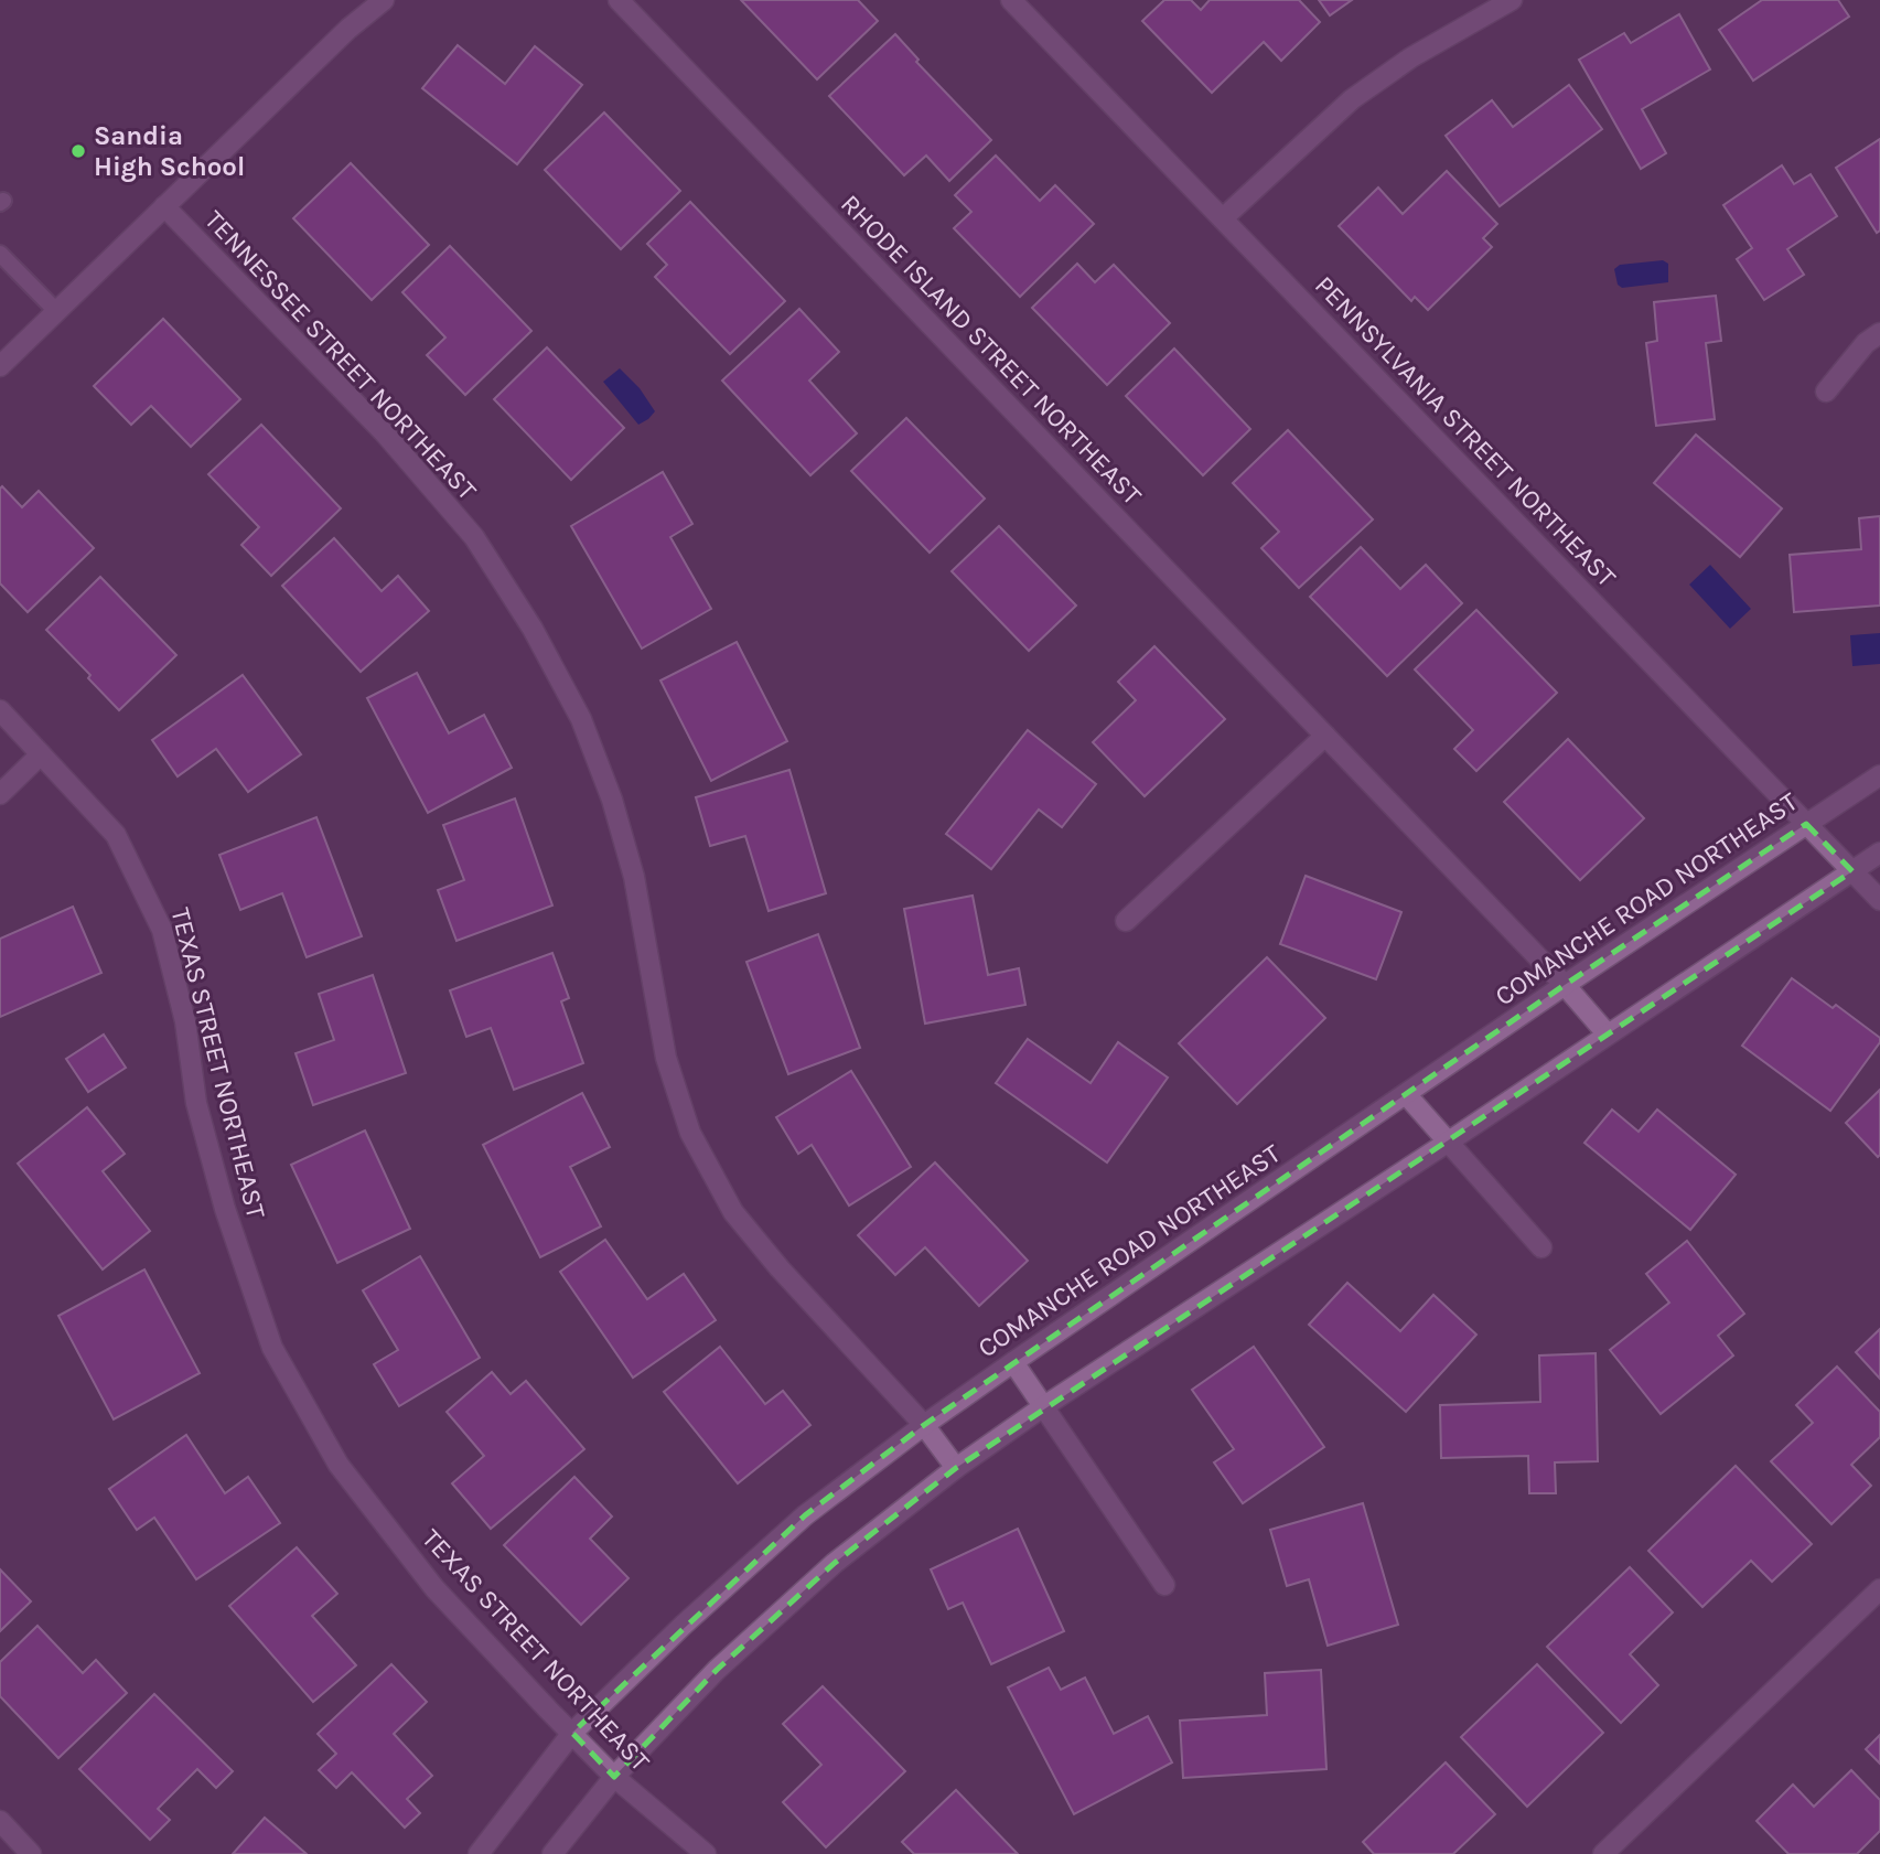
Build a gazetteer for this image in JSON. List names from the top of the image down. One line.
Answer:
{"streets":{"street":["RHODE ISLAND STREET NORTHEAST","TENNESSEE STREET NORTHEAST","PENNSYLVANIA STREET NORTHEAST","COMANCHE ROAD NORTHEAST","TEXAS STREET NORTHEAST"]},"crossings":[["RHODE ISLAND STREET NORTHEAST","COMANCHE ROAD NORTHEAST"],["TENNESSEE STREET NORTHEAST","COMANCHE ROAD NORTHEAST"],["PENNSYLVANIA STREET NORTHEAST","COMANCHE ROAD NORTHEAST"],["COMANCHE ROAD NORTHEAST","TEXAS STREET NORTHEAST"]],"places":["Sandia High School"]}
